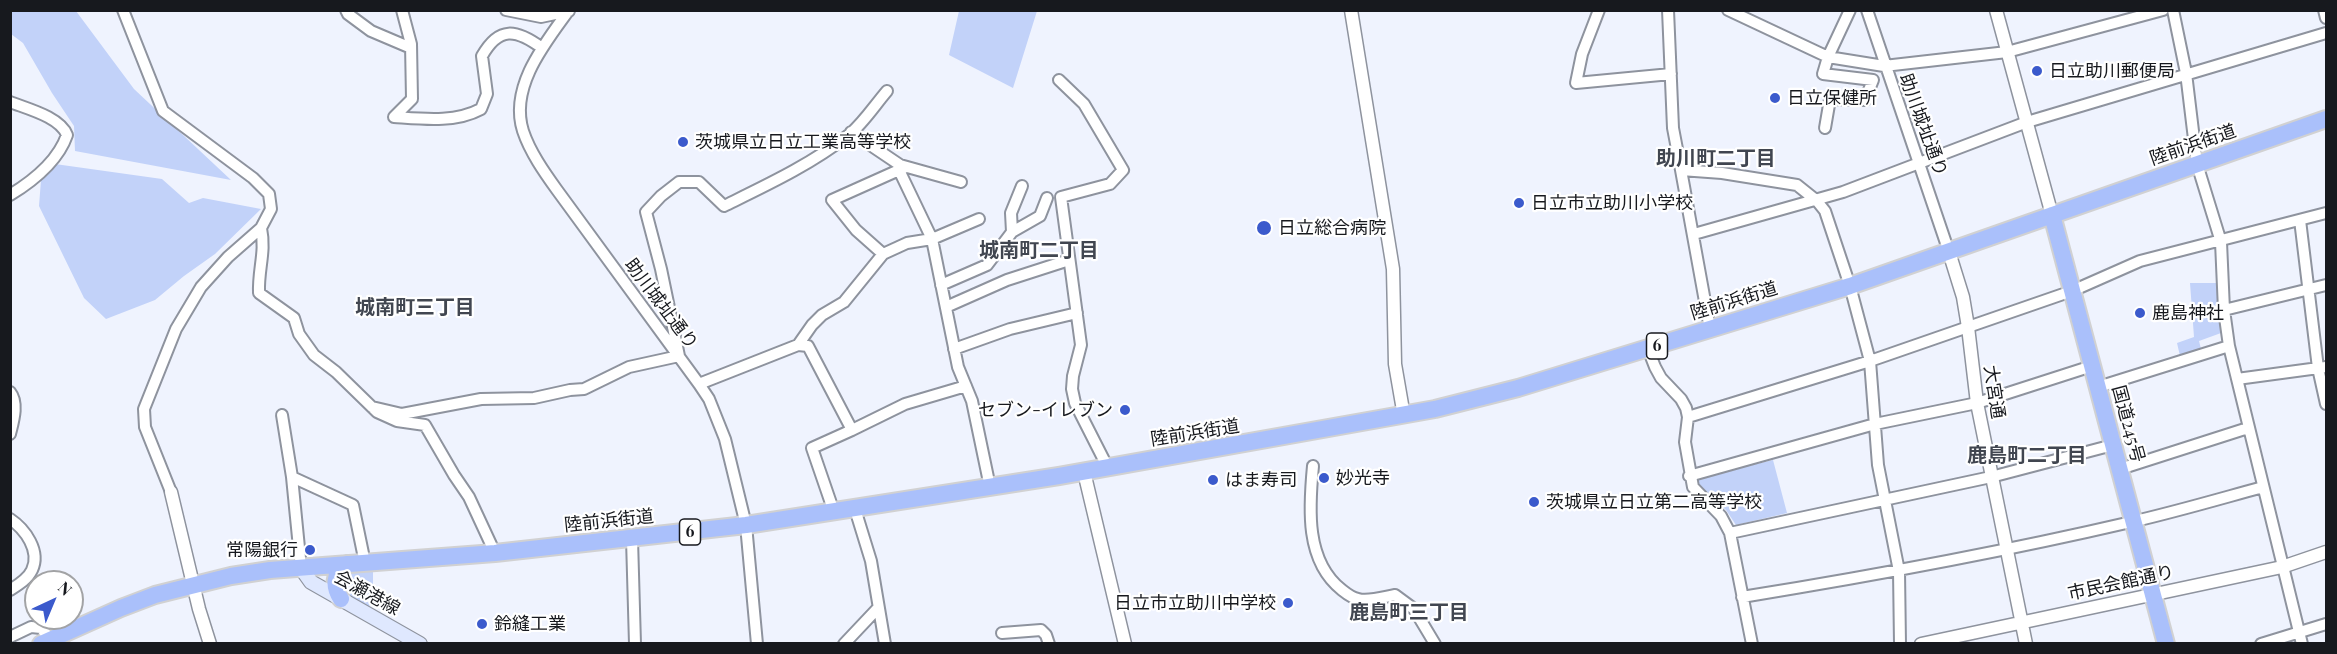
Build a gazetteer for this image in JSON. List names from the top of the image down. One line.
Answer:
{"streets":{"highway":["陸前浜街道","6","国道245号"],"main road":["会瀬港線"],"street":["助川城址通り","大宮通","市民会館通り"]},"crossings":[["助川城址通り","陸前浜街道"],["助川城址通り","大宮通"],["陸前浜街道","大宮通"],["陸前浜街道","国道245号"],["陸前浜街道","会瀬港線"],["大宮通","市民会館通り"],["国道245号","市民会館通り"]],"districts":["助川町二丁目","城南町二丁目","城南町三丁目","鹿島町二丁目","鹿島町三丁目"],"places":["日立助川郵便局","日立保健所","茨城県立日立工業高等学校","日立市立助川小学校","日立総合病院","鹿島神社","セブン-イレブン","妙光寺","はま寿司","茨城県立日立第二高等学校","常陽銀行","日立市立助川中学校","鈴縫工業"],"north":"top right"}
